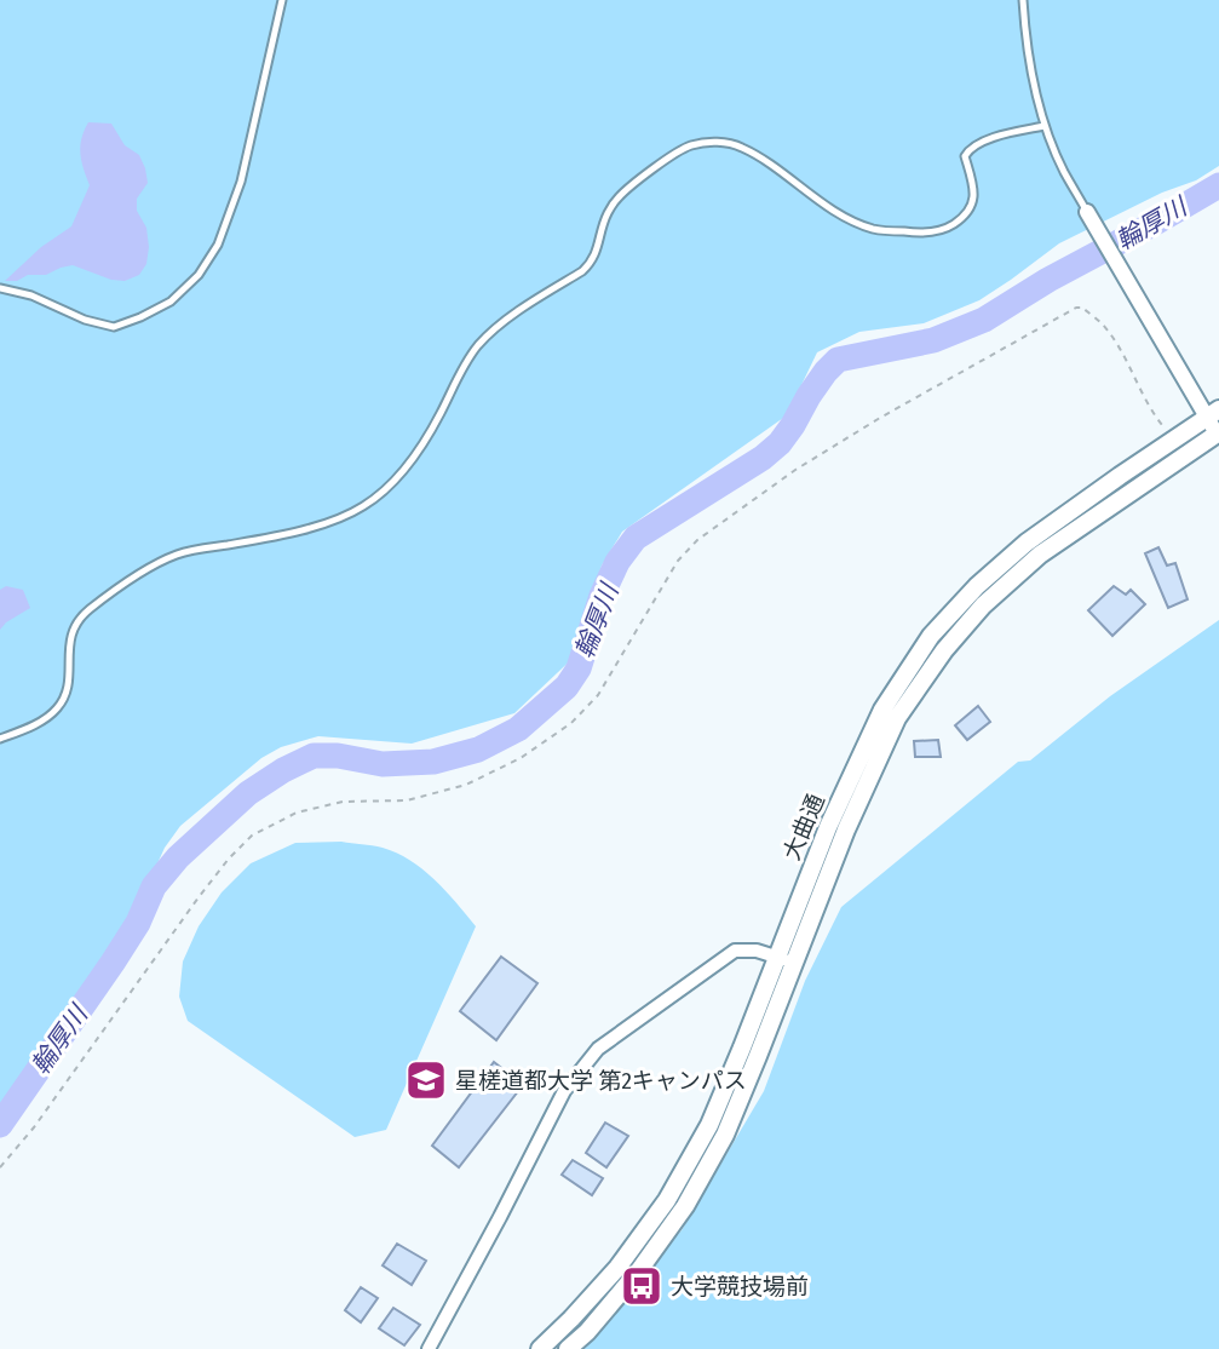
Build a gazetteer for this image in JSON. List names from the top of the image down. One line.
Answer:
{"streets":{"main road":["大曲通"]},"water":["輪厚川"],"places":{"school or university":["星槎道都大学 第2キャンパス"],"bus stop":["大学競技場前"]}}
